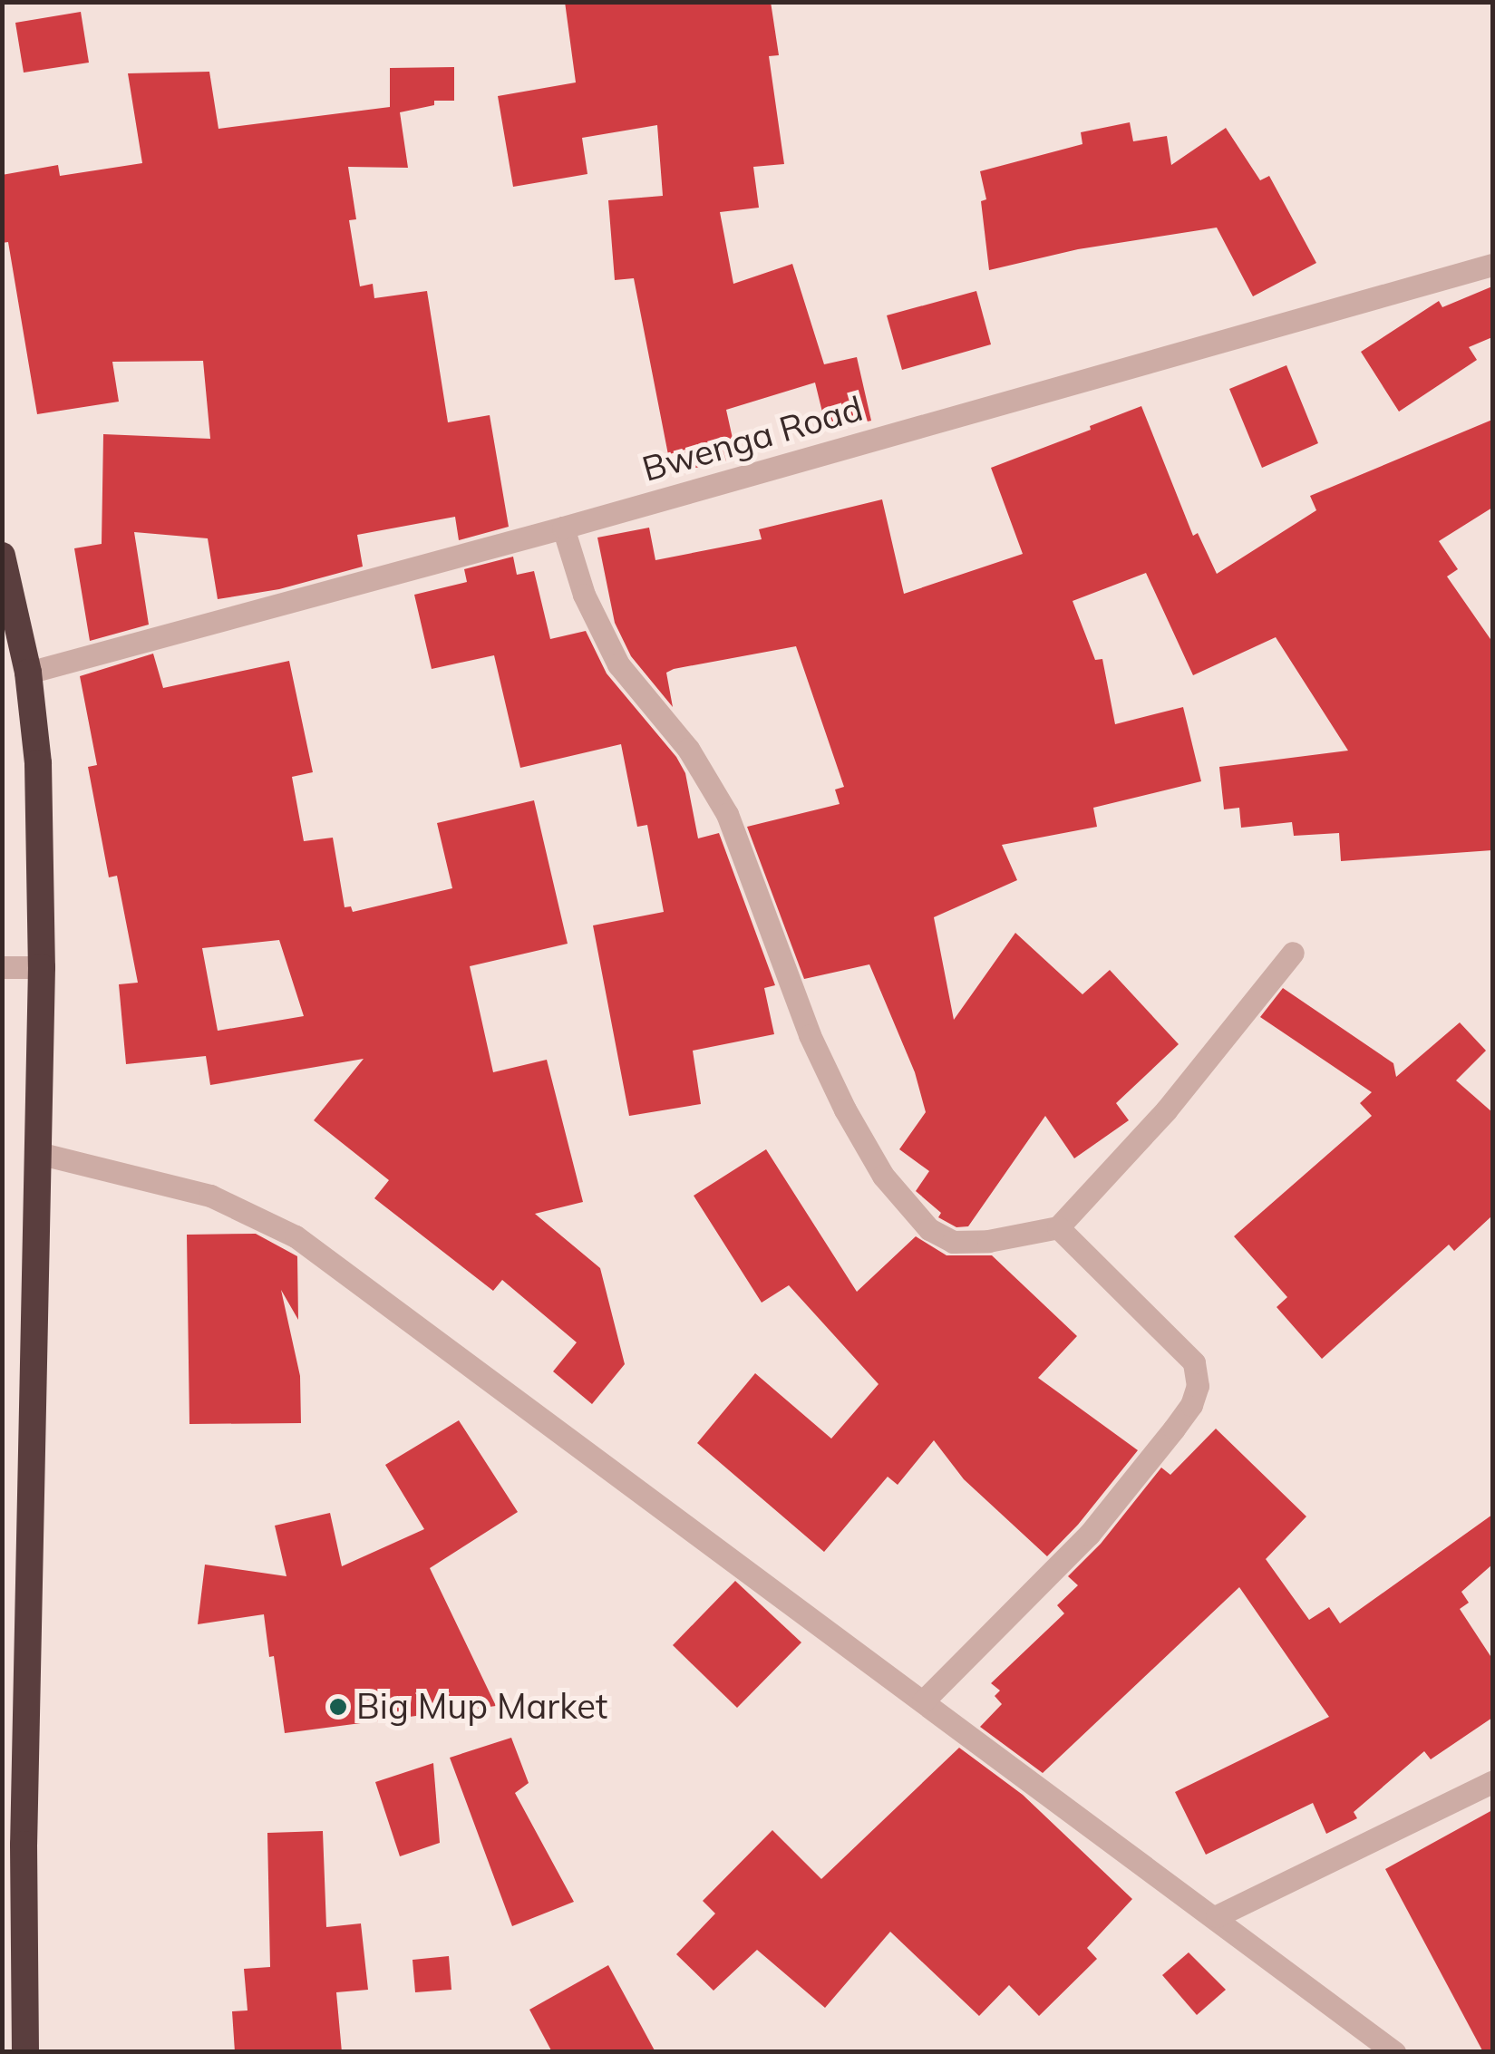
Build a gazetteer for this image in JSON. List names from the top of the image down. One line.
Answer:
{"streets":{"street":["Bwenga Road"]},"places":["Big Mup Market"]}
